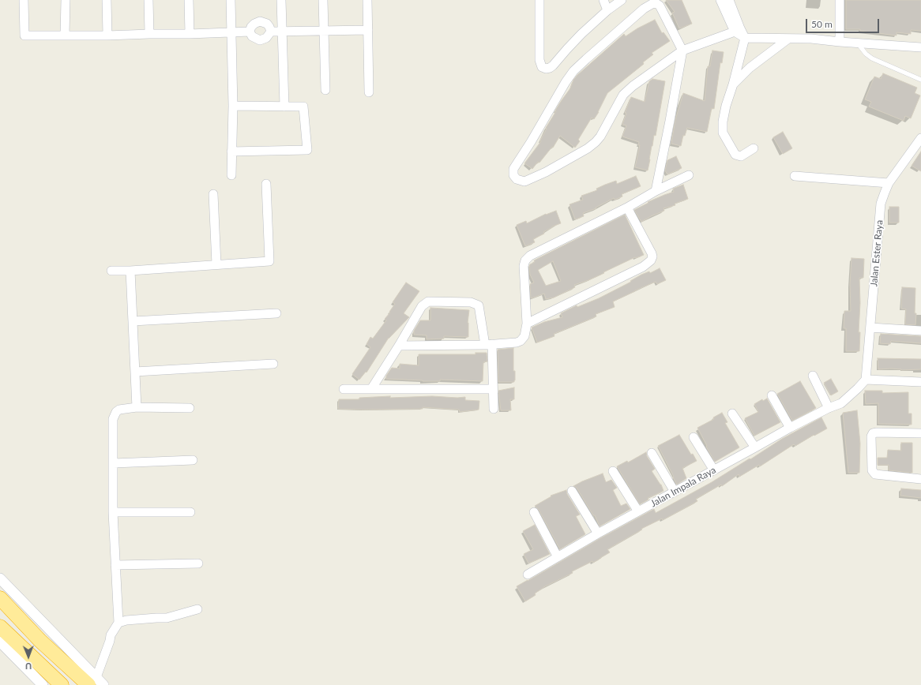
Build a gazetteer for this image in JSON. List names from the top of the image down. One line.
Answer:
{"streets":{"street":["Jalan Ester Raya","Jalan Impala Raya"]},"crossings":[["Jalan Ester Raya","Jalan Impala Raya"]],"scale_bar":"50 m","north":"bottom"}
